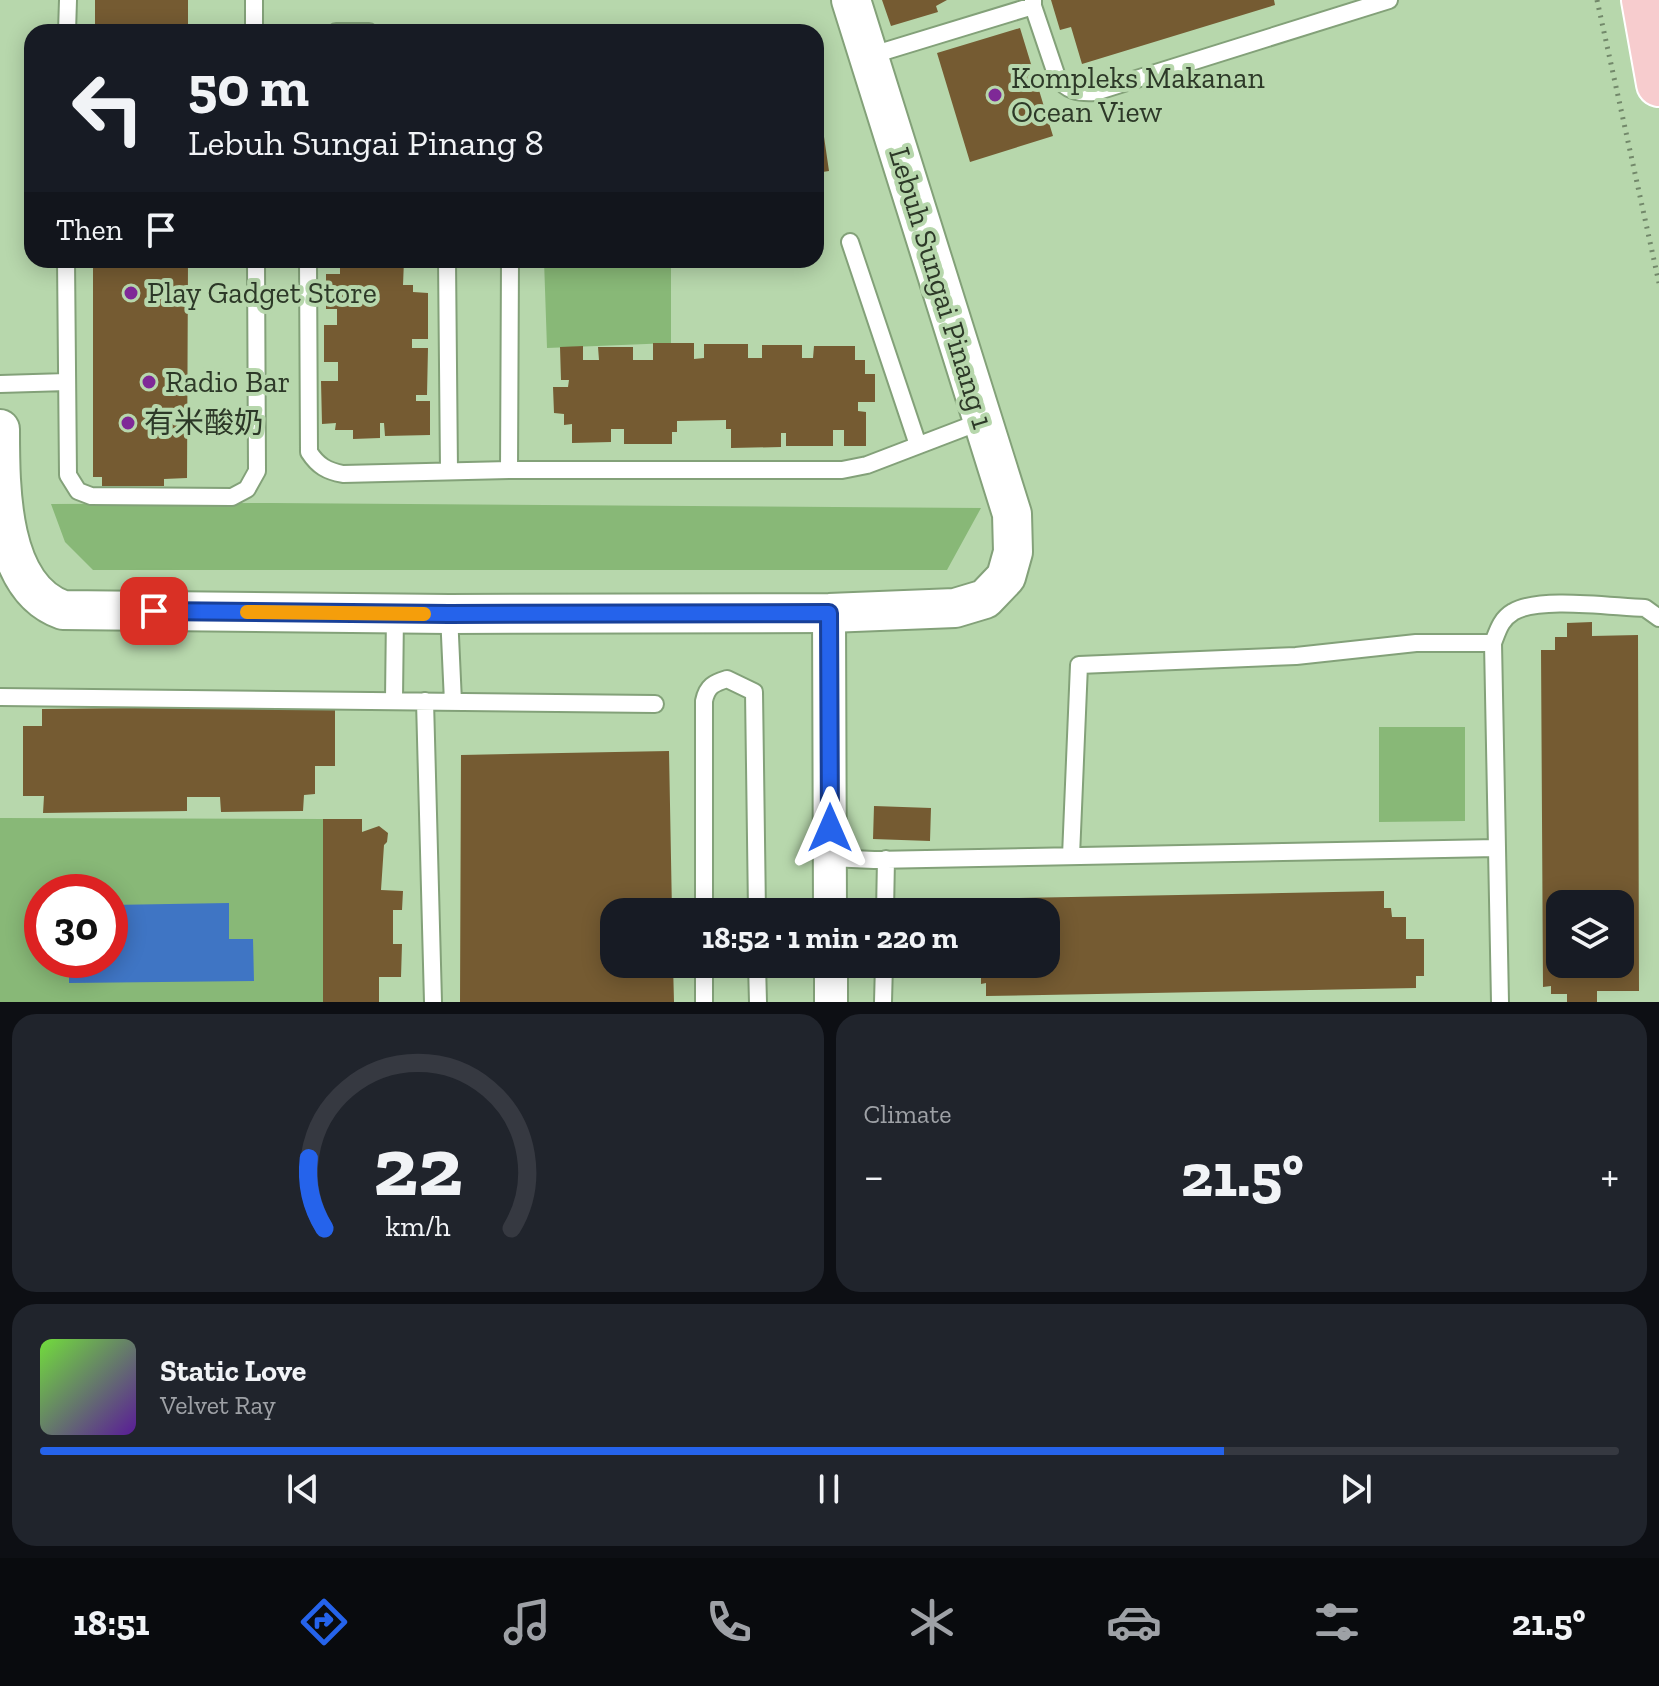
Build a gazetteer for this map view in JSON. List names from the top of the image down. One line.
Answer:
{"streets":{"street":["Lebuh Sungai Pinang 1"]},"places":["Kompleks Makanan Ocean View","Play Gadget Store","Radio Bar","有米酸奶"],"page":{"turn":["50 m","Lebuh Sungai Pinang 8"],"then":"Then","limit":"30","trip":"18:52 · 1 min · 220 m","tile":"Climate","heat":["−","21.5°","+"],"song":["Static Love","Velvet Ray"],"tabs":["18:51","21.5°"],"gauge":["22","km/h"]}}
